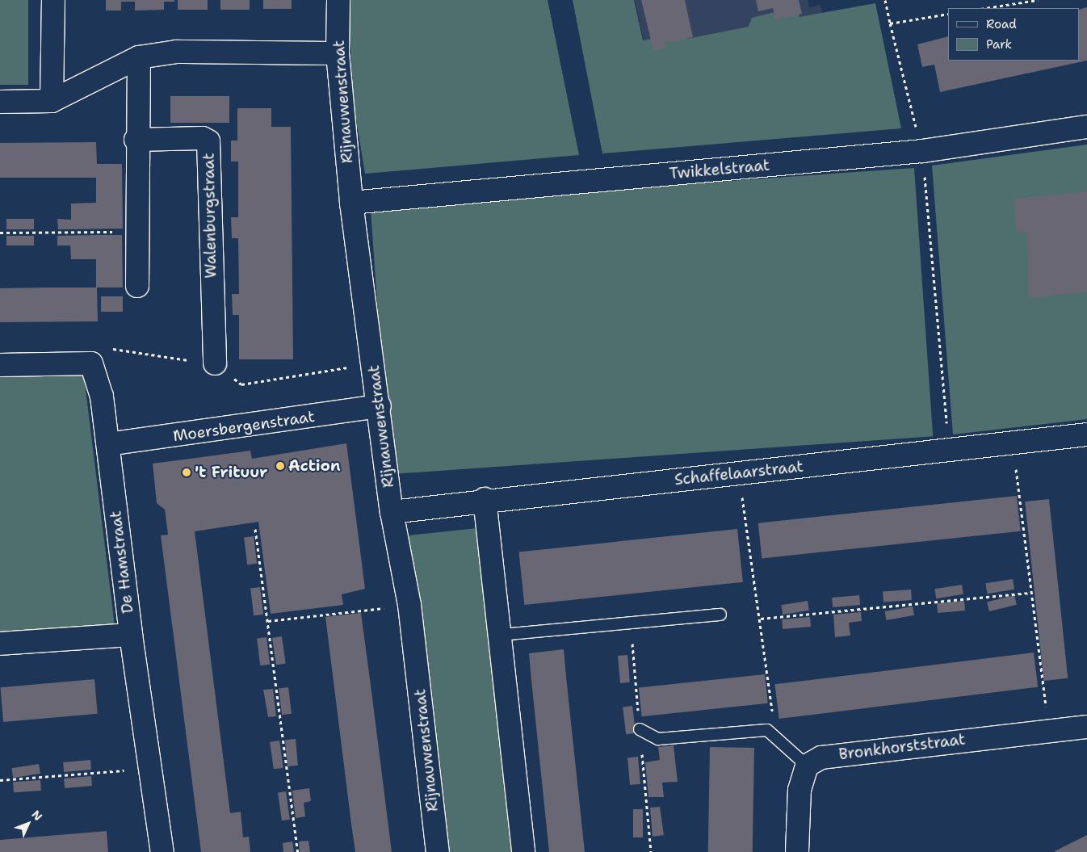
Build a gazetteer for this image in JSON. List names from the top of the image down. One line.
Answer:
{"streets":{"street":["Rijnauwenstraat","Twikkelstraat","Walenburgstraat","Moersbergenstraat","Schaffelaarstraat","De Hamstraat","Bronkhorststraat"]},"crossings":[["Rijnauwenstraat","Twikkelstraat"],["Rijnauwenstraat","Moersbergenstraat"],["Rijnauwenstraat","Schaffelaarstraat"],["Moersbergenstraat","De Hamstraat"]],"places":["Action","'t Frituur"],"legend":["Road","Park"],"north":"top right"}
